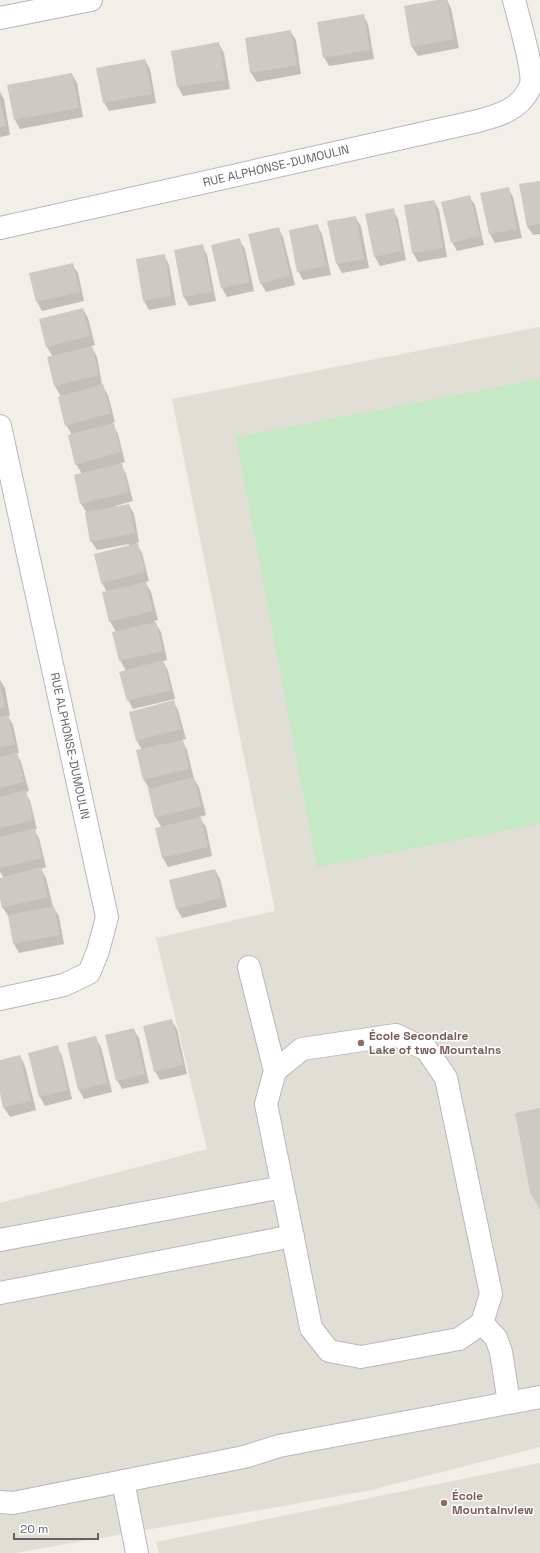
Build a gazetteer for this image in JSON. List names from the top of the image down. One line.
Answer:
{"streets":{"street":["RUE ALPHONSE-DUMOULIN"]},"places":["École Secondaire Lake of two Mountains","École Mountainview"],"scale_bar":"20 m"}
